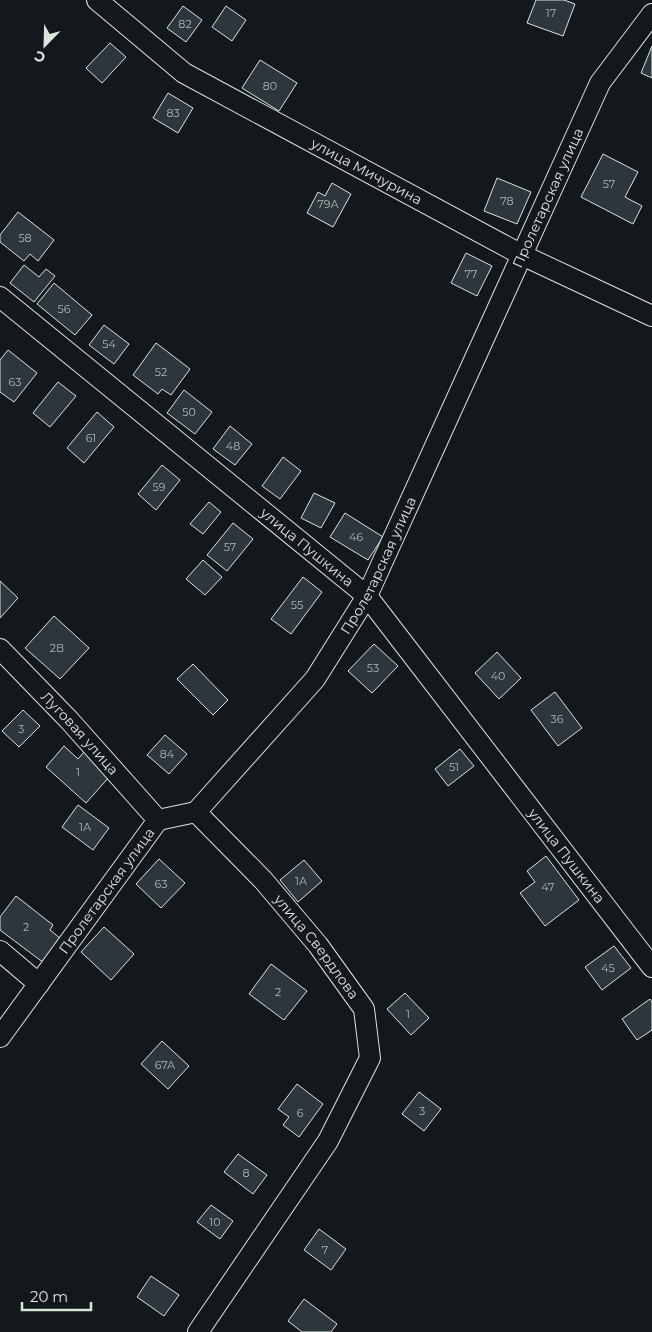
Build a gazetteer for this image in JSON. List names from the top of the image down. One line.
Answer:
{"streets":{"street":["улица Мичурина","Пролетарская улица","улица Пушкина","Луговая улица","улица Свердлова"]},"crossings":[["улица Мичурина","Пролетарская улица"],["Пролетарская улица","улица Пушкина"],["Пролетарская улица","Луговая улица"],["Пролетарская улица","улица Свердлова"]],"house_numbers":["17","82","80","83","57","78","79А","58","77","56","54","52","63","50","61","48","59","46","57","55","2В","53","40","36","3","84","51","1","1А","1А","63","47","2","45","2","1","67А","3","6","8","10","7"],"scale_bar":"20 m","north":"bottom left"}
